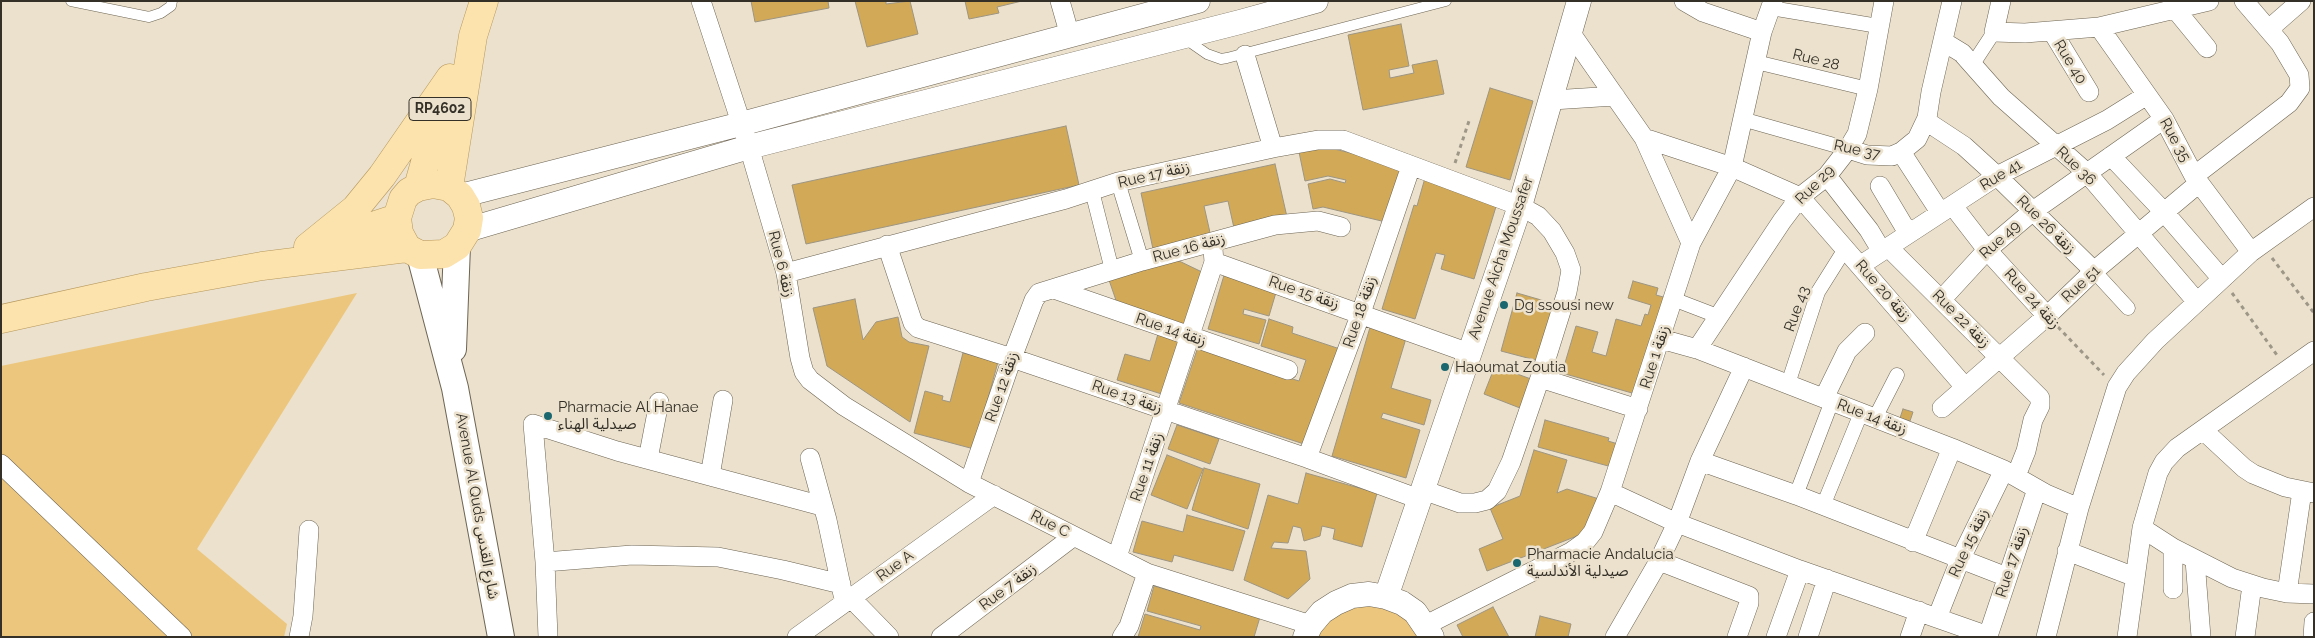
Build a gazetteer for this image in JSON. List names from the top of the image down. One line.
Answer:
{"streets":{"main road":["RP4602","Avenue Al Quds شارع القدس"],"street":["Rue 28","Rue 40","Rue 35","Rue 37","Rue 36","Rue 17 زنقة","Rue 41","Rue 29","Rue 26 زنقة","Rue 49","Rue 16 زنقة","Avenue Aicha Moussafer","Rue 6 زنقة","Rue 51","Rue 20 زنقة","Rue 15 زنقة","Rue 24 زنقة","Rue 43","Rue 18 زنقة","Rue 22 زنقة","Rue 14 زنقة","Rue 1 زنقة","Rue 12 زنقة","Rue 13 زنقة","Rue 11 زنقة","Rue C","Rue A","Rue 7 زنقة"]},"crossings":[["Rue 28","Rue 29"],["Rue 28","Rue 1 زنقة"],["RP4602","Avenue Al Quds شارع القدس"],["Rue 35","Rue 41"],["Rue 35","Rue 49"],["Rue 35","Rue 51"],["Rue 37","Rue 36"],["Rue 37","Rue 29"],["Rue 37","Rue 26 زنقة"],["Rue 37","Rue 24 زنقة"],["Rue 37","Rue 1 زنقة"],["Rue 36","Rue 41"],["Rue 36","Rue 49"],["Rue 36","Rue 51"],["Rue 17 زنقة","Avenue Aicha Moussafer"],["Rue 17 زنقة","Rue 6 زنقة"],["Rue 17 زنقة","Rue 18 زنقة"],["Rue 17 زنقة","Rue 14 زنقة"],["Rue 17 زنقة","Rue 13 زنقة"],["Rue 41","Rue 26 زنقة"],["Rue 41","Rue 20 زنقة"],["Rue 41","Rue 24 زنقة"],["Rue 41","Rue 22 زنقة"],["Rue 29","Rue 20 زنقة"],["Rue 29","Rue 22 زنقة"],["Rue 29","Rue 14 زنقة"],["Rue 26 زنقة","Rue 49"],["Rue 26 زنقة","Rue 51"],["Rue 49","Rue 24 زنقة"],["Rue 49","Rue 22 زنقة"],["Rue 16 زنقة","Rue 14 زنقة"],["Rue 16 زنقة","Rue 12 زنقة"],["Avenue Aicha Moussafer","Rue 15 زنقة"],["Avenue Aicha Moussafer","Rue 13 زنقة"],["Rue 6 زنقة","Rue C"],["Rue 51","Rue 20 زنقة"],["Rue 51","Rue 24 زنقة"],["Rue 51","Rue 22 زنقة"],["Rue 20 زنقة","Rue 43"],["Rue 15 زنقة","Rue 18 زنقة"],["Rue 15 زنقة","Rue 22 زنقة"],["Rue 15 زنقة","Rue 14 زنقة"],["Rue 15 زنقة","Rue 11 زنقة"],["Rue 43","Rue 14 زنقة"],["Rue 18 زنقة","Rue 13 زنقة"],["Rue 14 زنقة","Rue 1 زنقة"],["Rue 14 زنقة","Rue 12 زنقة"],["Rue 14 زنقة","Rue 11 زنقة"],["Rue 12 زنقة","Rue 13 زنقة"],["Rue 12 زنقة","Rue C"],["Rue 13 زنقة","Rue 11 زنقة"],["Rue 11 زنقة","Rue C"],["Rue C","Rue A"],["Rue C","Rue 7 زنقة"]],"places":["Dg ssousi new","Haoumat Zoutia","Pharmacie Al Hanae صيدلية الهناء","Pharmacie Andalucia صيدلية الأندلسية"]}
